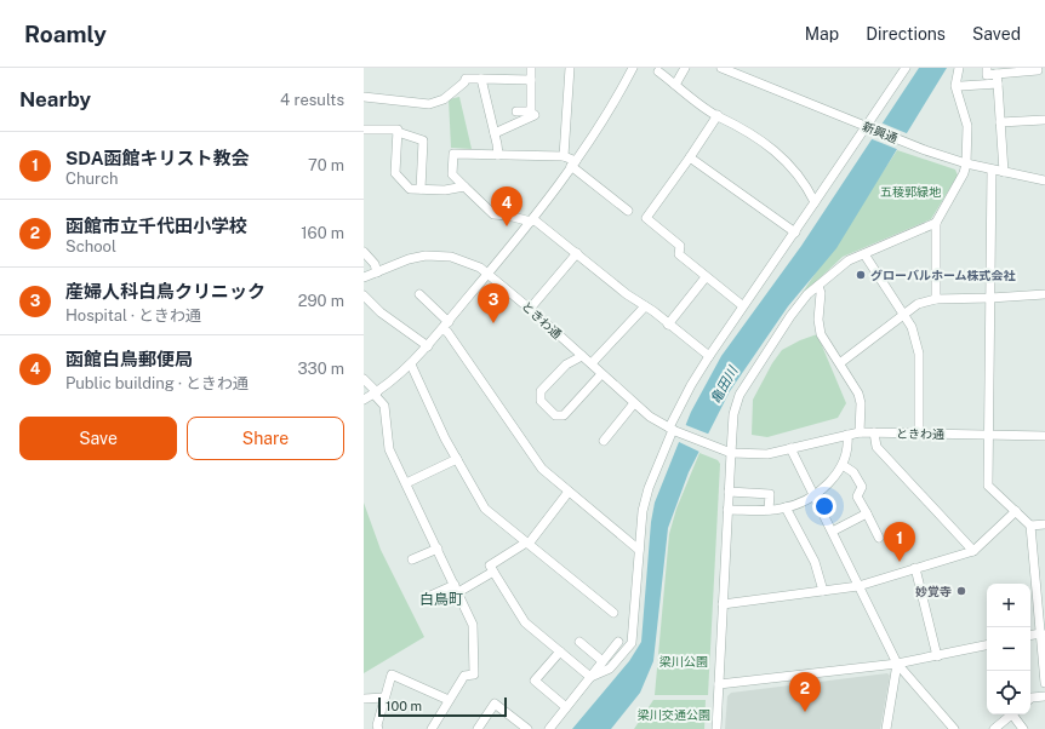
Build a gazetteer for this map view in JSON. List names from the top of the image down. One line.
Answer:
{"streets":{"street":["新興通","ときわ通"]},"districts":["白鳥町"],"water":["亀田川"],"parks":["五稜郭緑地","梁川公園","梁川交通公園"],"places":["グローバルホーム株式会社","妙覚寺"],"scale_bar":"100 m","page":{"header":"Roamly","nav":["Map","Directions","Saved"],"heading":["Nearby","4 results"],"list":[{"mark":"1","name":"SDA函館キリスト教会","note":"Church","value":"70 m"},{"mark":"2","name":"函館市立千代田小学校","note":"School","value":"160 m"},{"mark":"3","name":"産婦人科白鳥クリニック","note":"Hospital · ときわ通","value":"290 m"},{"mark":"4","name":"函館白鳥郵便局","note":"Public building · ときわ通","value":"330 m"}],"pins":["4","3","1","2"],"buttons":["Save","Share"],"map_buttons":["+","−"],"scale":"100 m"}}
